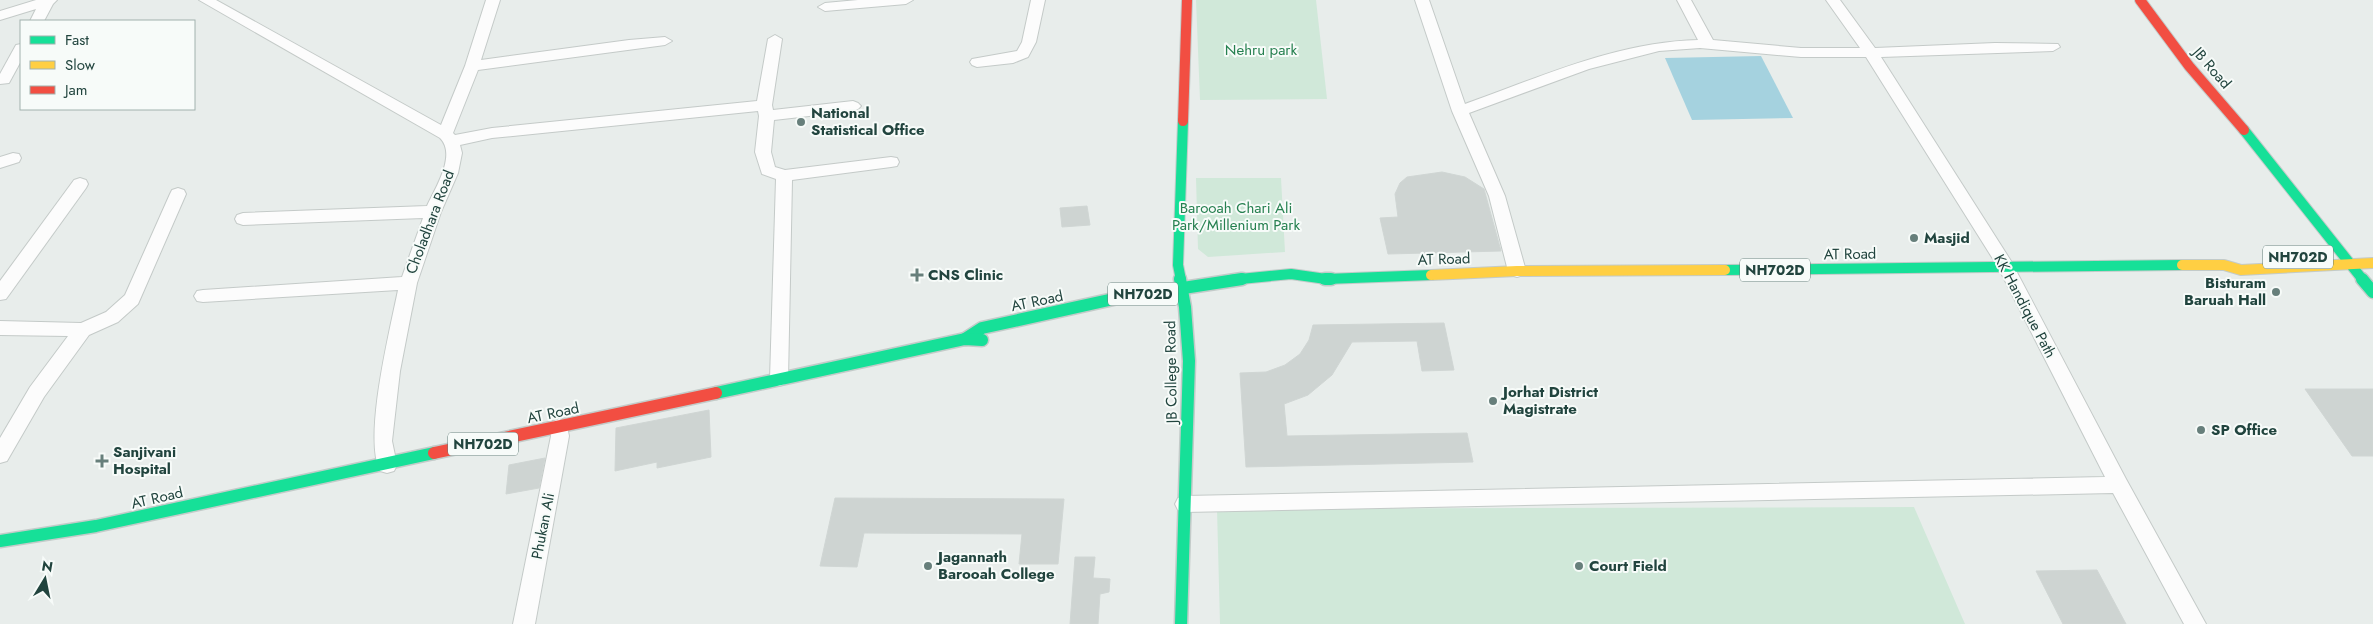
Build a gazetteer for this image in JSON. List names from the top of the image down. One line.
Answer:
{"streets":{"main road":["JB Road","AT Road","NH702D","JB College Road"],"street":["Choladhara Road","KK Handique Path","Phukan Ali"]},"crossings":[["JB Road","AT Road"],["Choladhara Road","AT Road"],["AT Road","KK Handique Path"],["AT Road","JB College Road"],["AT Road","Phukan Ali"]],"parks":["Nehru park","Barooah Chari Ali Park/Millenium Park"],"places":{"other":["National Statistical Office","Masjid","Bisturam Baruah Hall","Jorhat District Magistrate","SP Office","Jagannath Barooah College","Court Field"],"health":["CNS Clinic","Sanjivani Hospital"]},"legend":["Fast","Slow","Jam"],"north":"top"}
